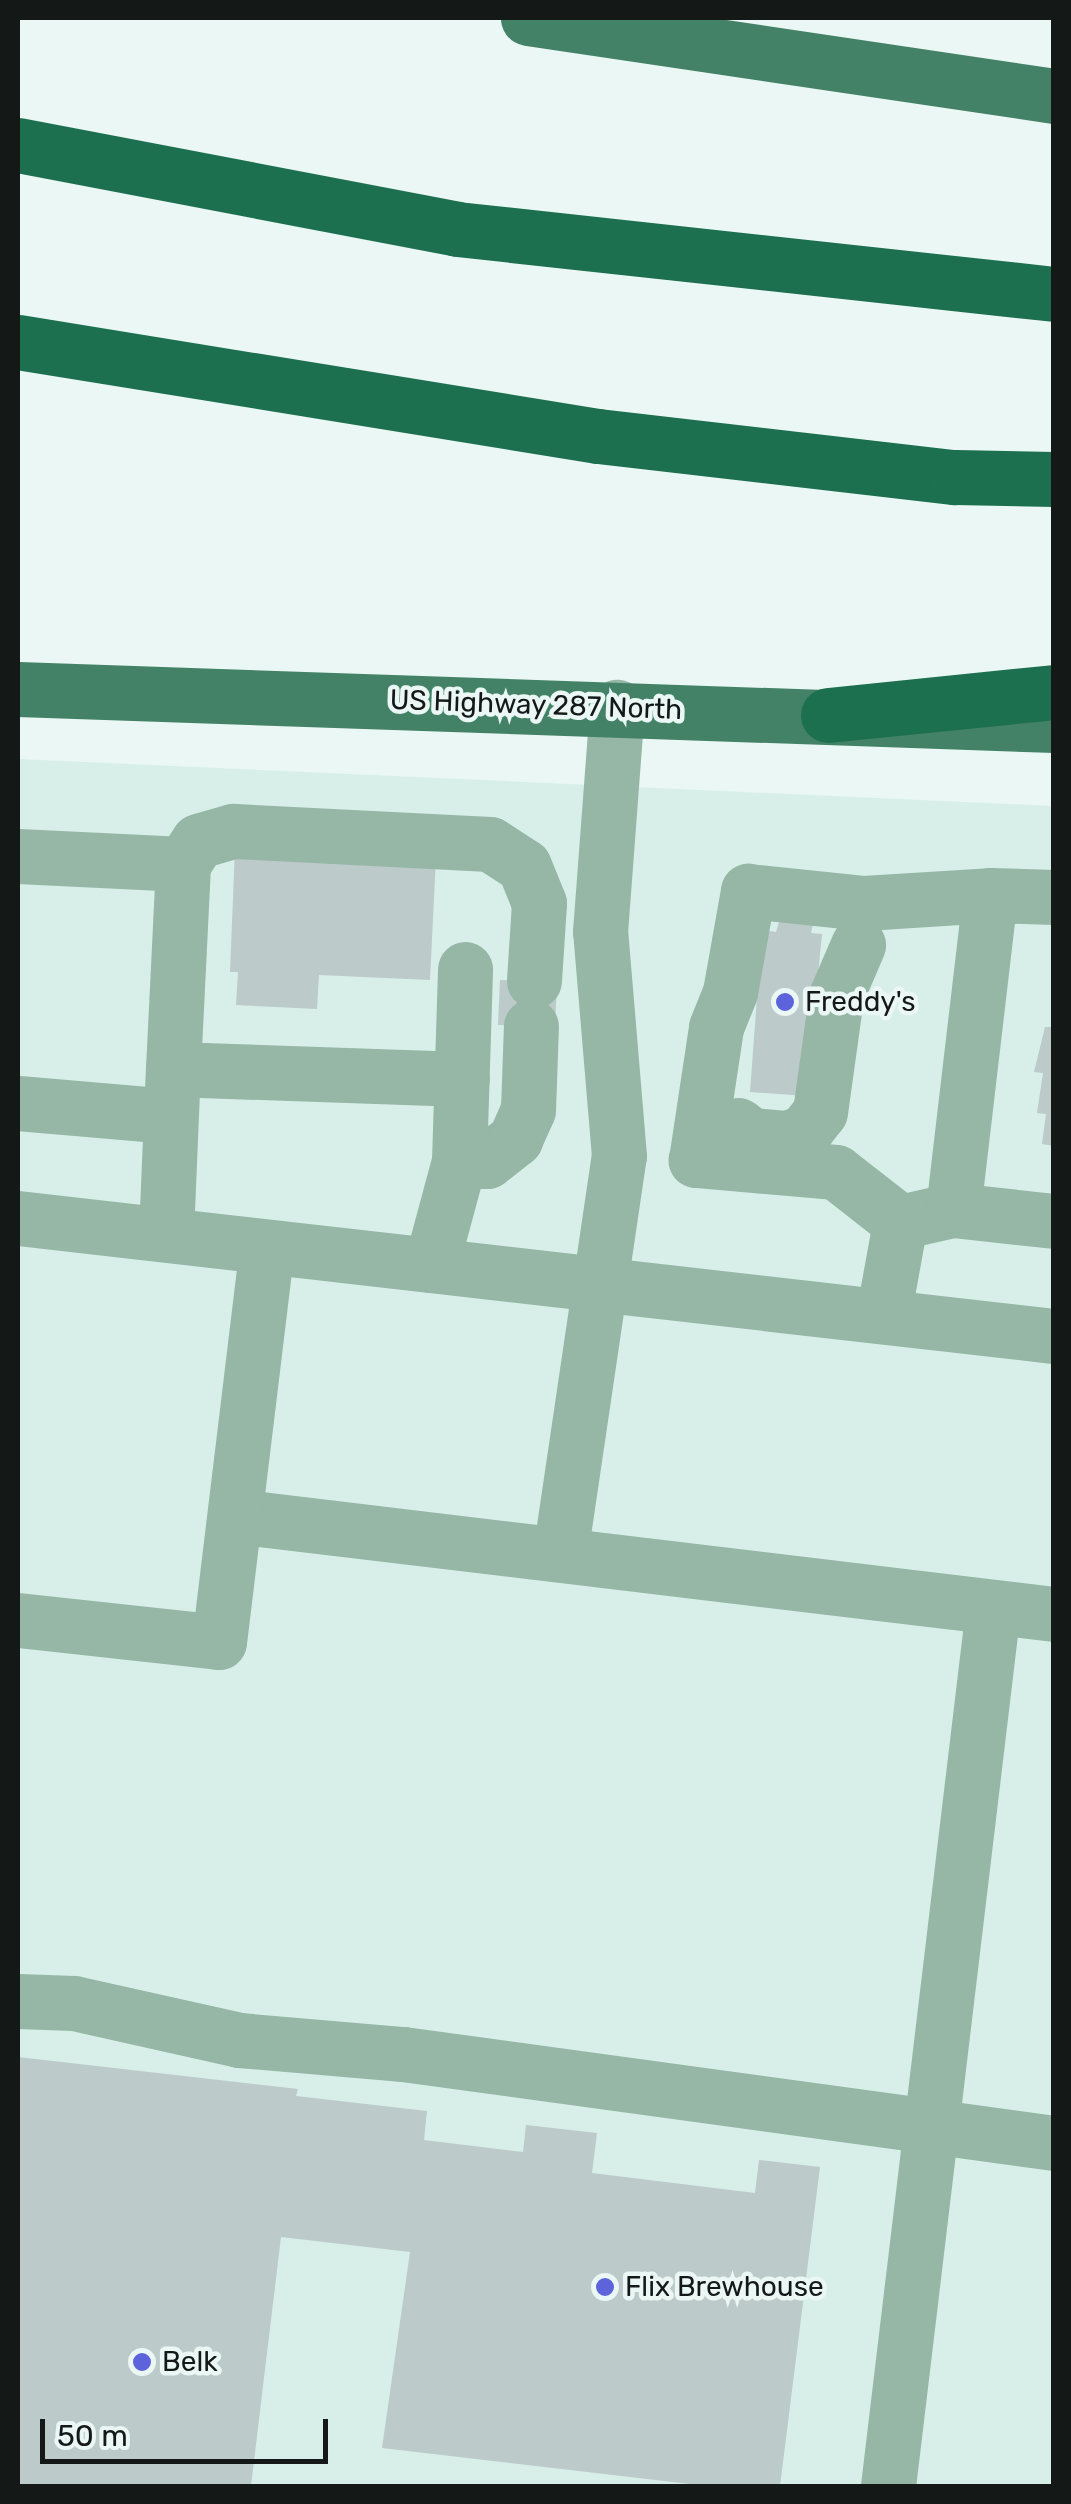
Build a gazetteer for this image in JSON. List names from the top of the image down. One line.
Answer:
{"streets":{"main road":["US Highway 287 North"]},"places":["Freddy's","Flix Brewhouse","Belk"],"scale_bar":"50 m"}
